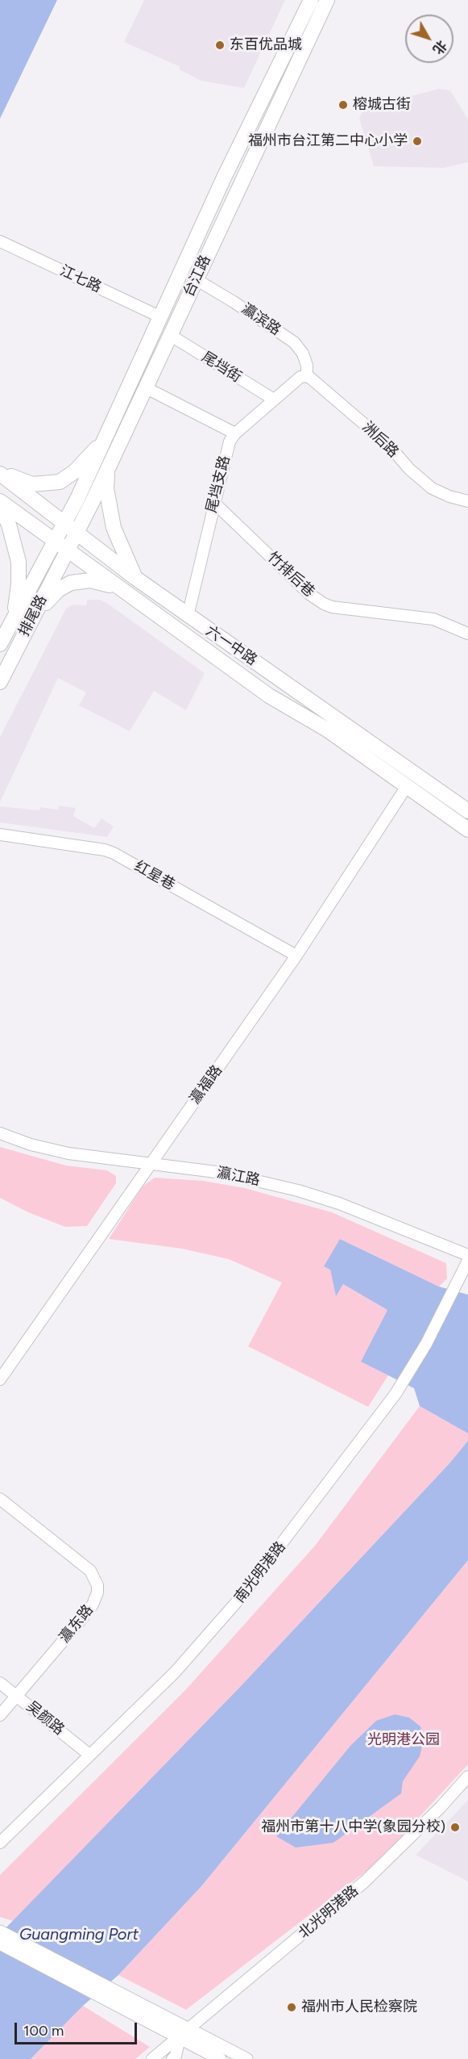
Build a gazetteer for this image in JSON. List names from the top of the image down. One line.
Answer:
{"streets":{"main road":["台江路","排尾路","六一中路"],"street":["江七路","瀛滨路","尾垱街","洲后路","尾垱支路","竹排后巷","红星巷","瀛福路","瀛江路","南光明港路","瀛东路","吴颜路","北光明港路"]},"crossings":[["台江路","江七路"],["台江路","瀛滨路"],["台江路","尾垱街"],["台江路","排尾路"],["台江路","六一中路"],["瀛滨路","洲后路"],["瀛滨路","尾垱支路"],["尾垱街","尾垱支路"],["洲后路","尾垱支路"],["尾垱支路","竹排后巷"],["尾垱支路","六一中路"],["排尾路","六一中路"],["六一中路","瀛福路"],["红星巷","瀛福路"],["瀛福路","瀛江路"],["南光明港路","吴颜路"],["瀛东路","吴颜路"]],"water":["Guangming Port"],"parks":["光明港公园"],"places":["东百优品城","榕城古街","福州市台江第二中心小学","福州市第十八中学(象园分校)","福州市人民检察院"],"scale_bar":"100 m","north":"bottom right"}
